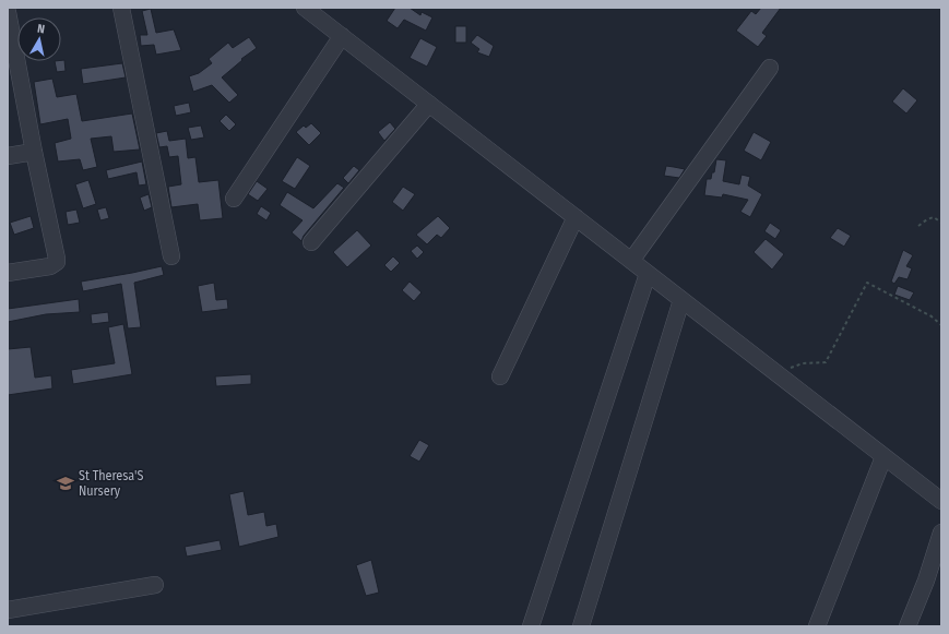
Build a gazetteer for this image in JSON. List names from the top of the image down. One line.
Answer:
{"places":{"school or university":["St Theresa'S Nursery"]},"north":"top"}
